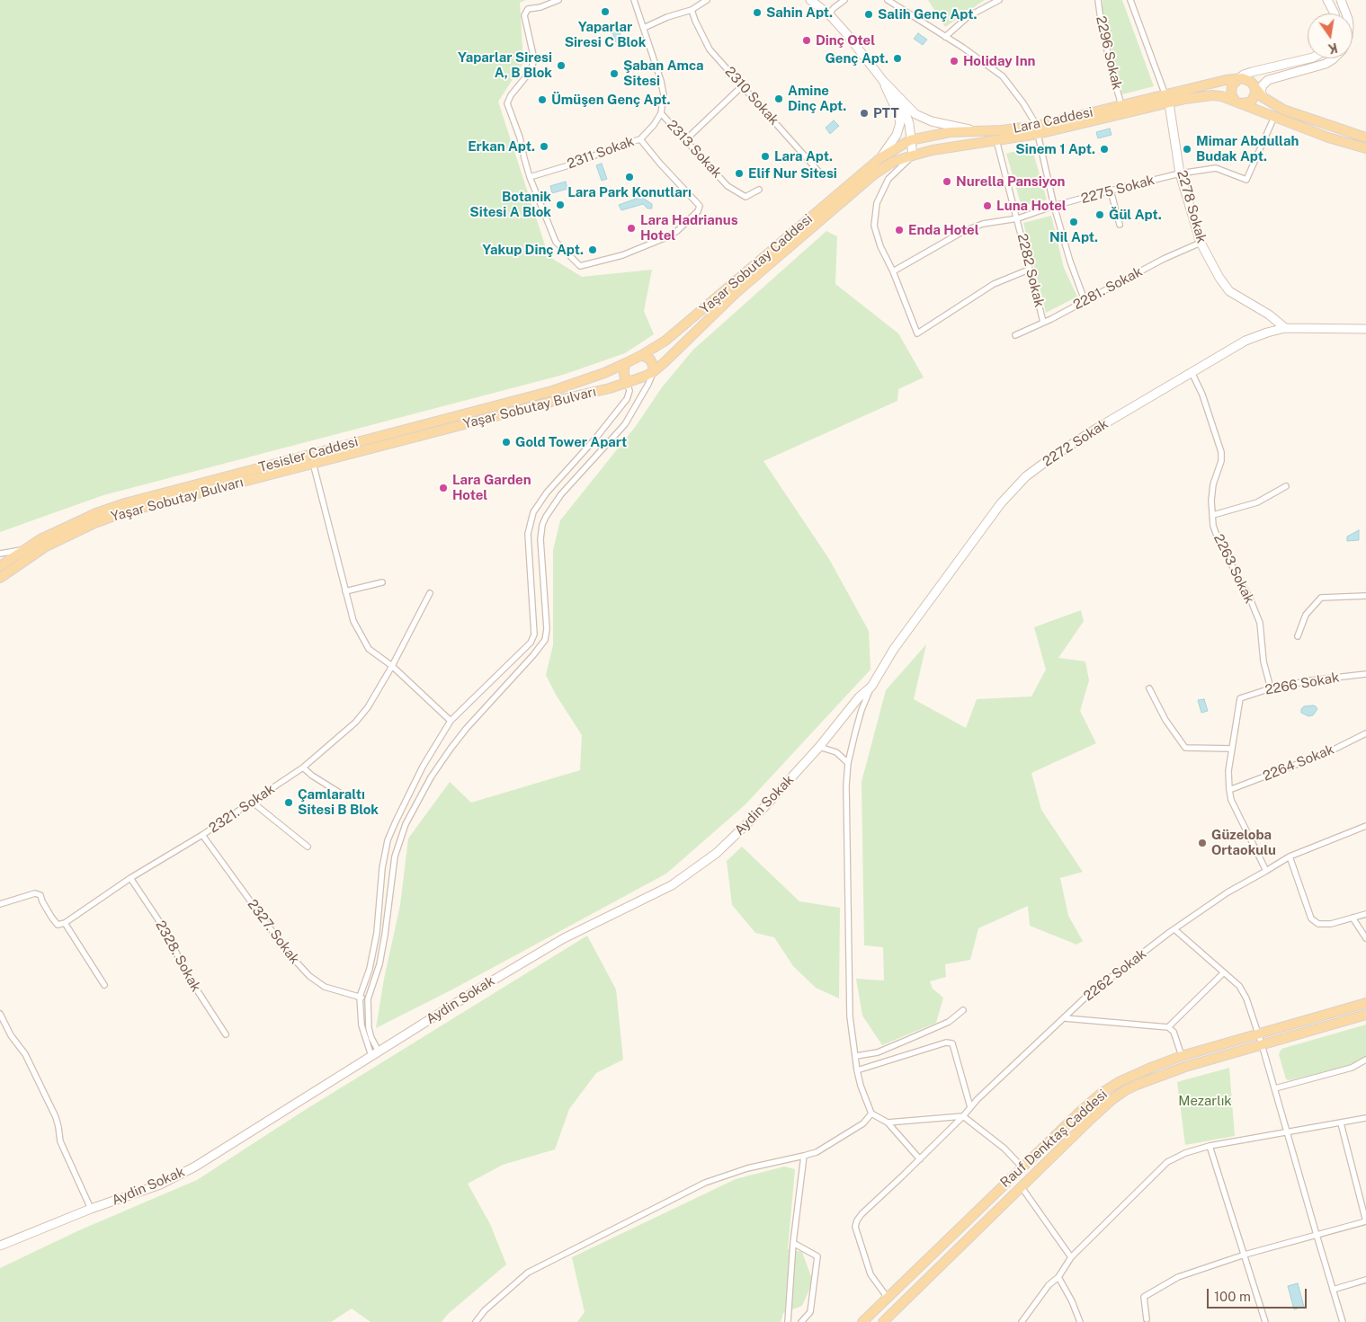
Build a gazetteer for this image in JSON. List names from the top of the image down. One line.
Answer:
{"streets":{"main road":["Lara Caddesi","Yaşar Sobutay Caddesi","Yaşar Sobutay Bulvarı","Tesisler Caddesi","Rauf Denktaş Caddesi"],"street":["2296 Sokak","2310 Sokak","2313 Sokak","2311 Sokak","2275 Sokak","2278 Sokak","2282 Sokak","2281. Sokak","2272 Sokak","2263 Sokak","2266 Sokak","2264 Sokak","Aydin Sokak","2321. Sokak","2327. Sokak","2328. Sokak","2262 Sokak"]},"crossings":[["2296 Sokak","Lara Caddesi"],["Lara Caddesi","2278 Sokak"],["Lara Caddesi","Yaşar Sobutay Caddesi"],["Lara Caddesi","Yaşar Sobutay Bulvarı"],["2313 Sokak","2311 Sokak"],["2275 Sokak","2278 Sokak"],["2275 Sokak","2282 Sokak"],["2278 Sokak","2281. Sokak"],["2278 Sokak","2272 Sokak"],["Yaşar Sobutay Caddesi","Tesisler Caddesi"],["2282 Sokak","2281. Sokak"],["2282 Sokak","Yaşar Sobutay Bulvarı"],["2272 Sokak","2263 Sokak"],["2272 Sokak","Aydin Sokak"],["2263 Sokak","2266 Sokak"],["2321. Sokak","2327. Sokak"],["2321. Sokak","2328. Sokak"],["2262 Sokak","Rauf Denktaş Caddesi"]],"parks":["Mezarlık"],"places":["Yaparlar Siresi C Blok","Sahin Apt.","Salih Genç Apt.","Dinç Otel","Genç Apt.","Holiday Inn","Yaparlar Siresi A, B Blok","Şaban Amca Sitesi","Amine Dinç Apt.","Ümüşen Genç Apt.","PTT","Erkan Apt.","Sinem 1 Apt.","Mimar Abdullah Budak Apt.","Lara Apt.","Elif Nur Sitesi","Lara Park Konutları","Nurella Pansiyon","Botanik Sitesi A Blok","Luna Hotel","Ğül Apt.","Nil Apt.","Lara Hadrianus Hotel","Enda Hotel","Yakup Dinç Apt.","Gold Tower Apart","Lara Garden Hotel","Çamlaraltı Sitesi B Blok","Güzeloba Ortaokulu"],"scale_bar":"100 m","north":"bottom"}
